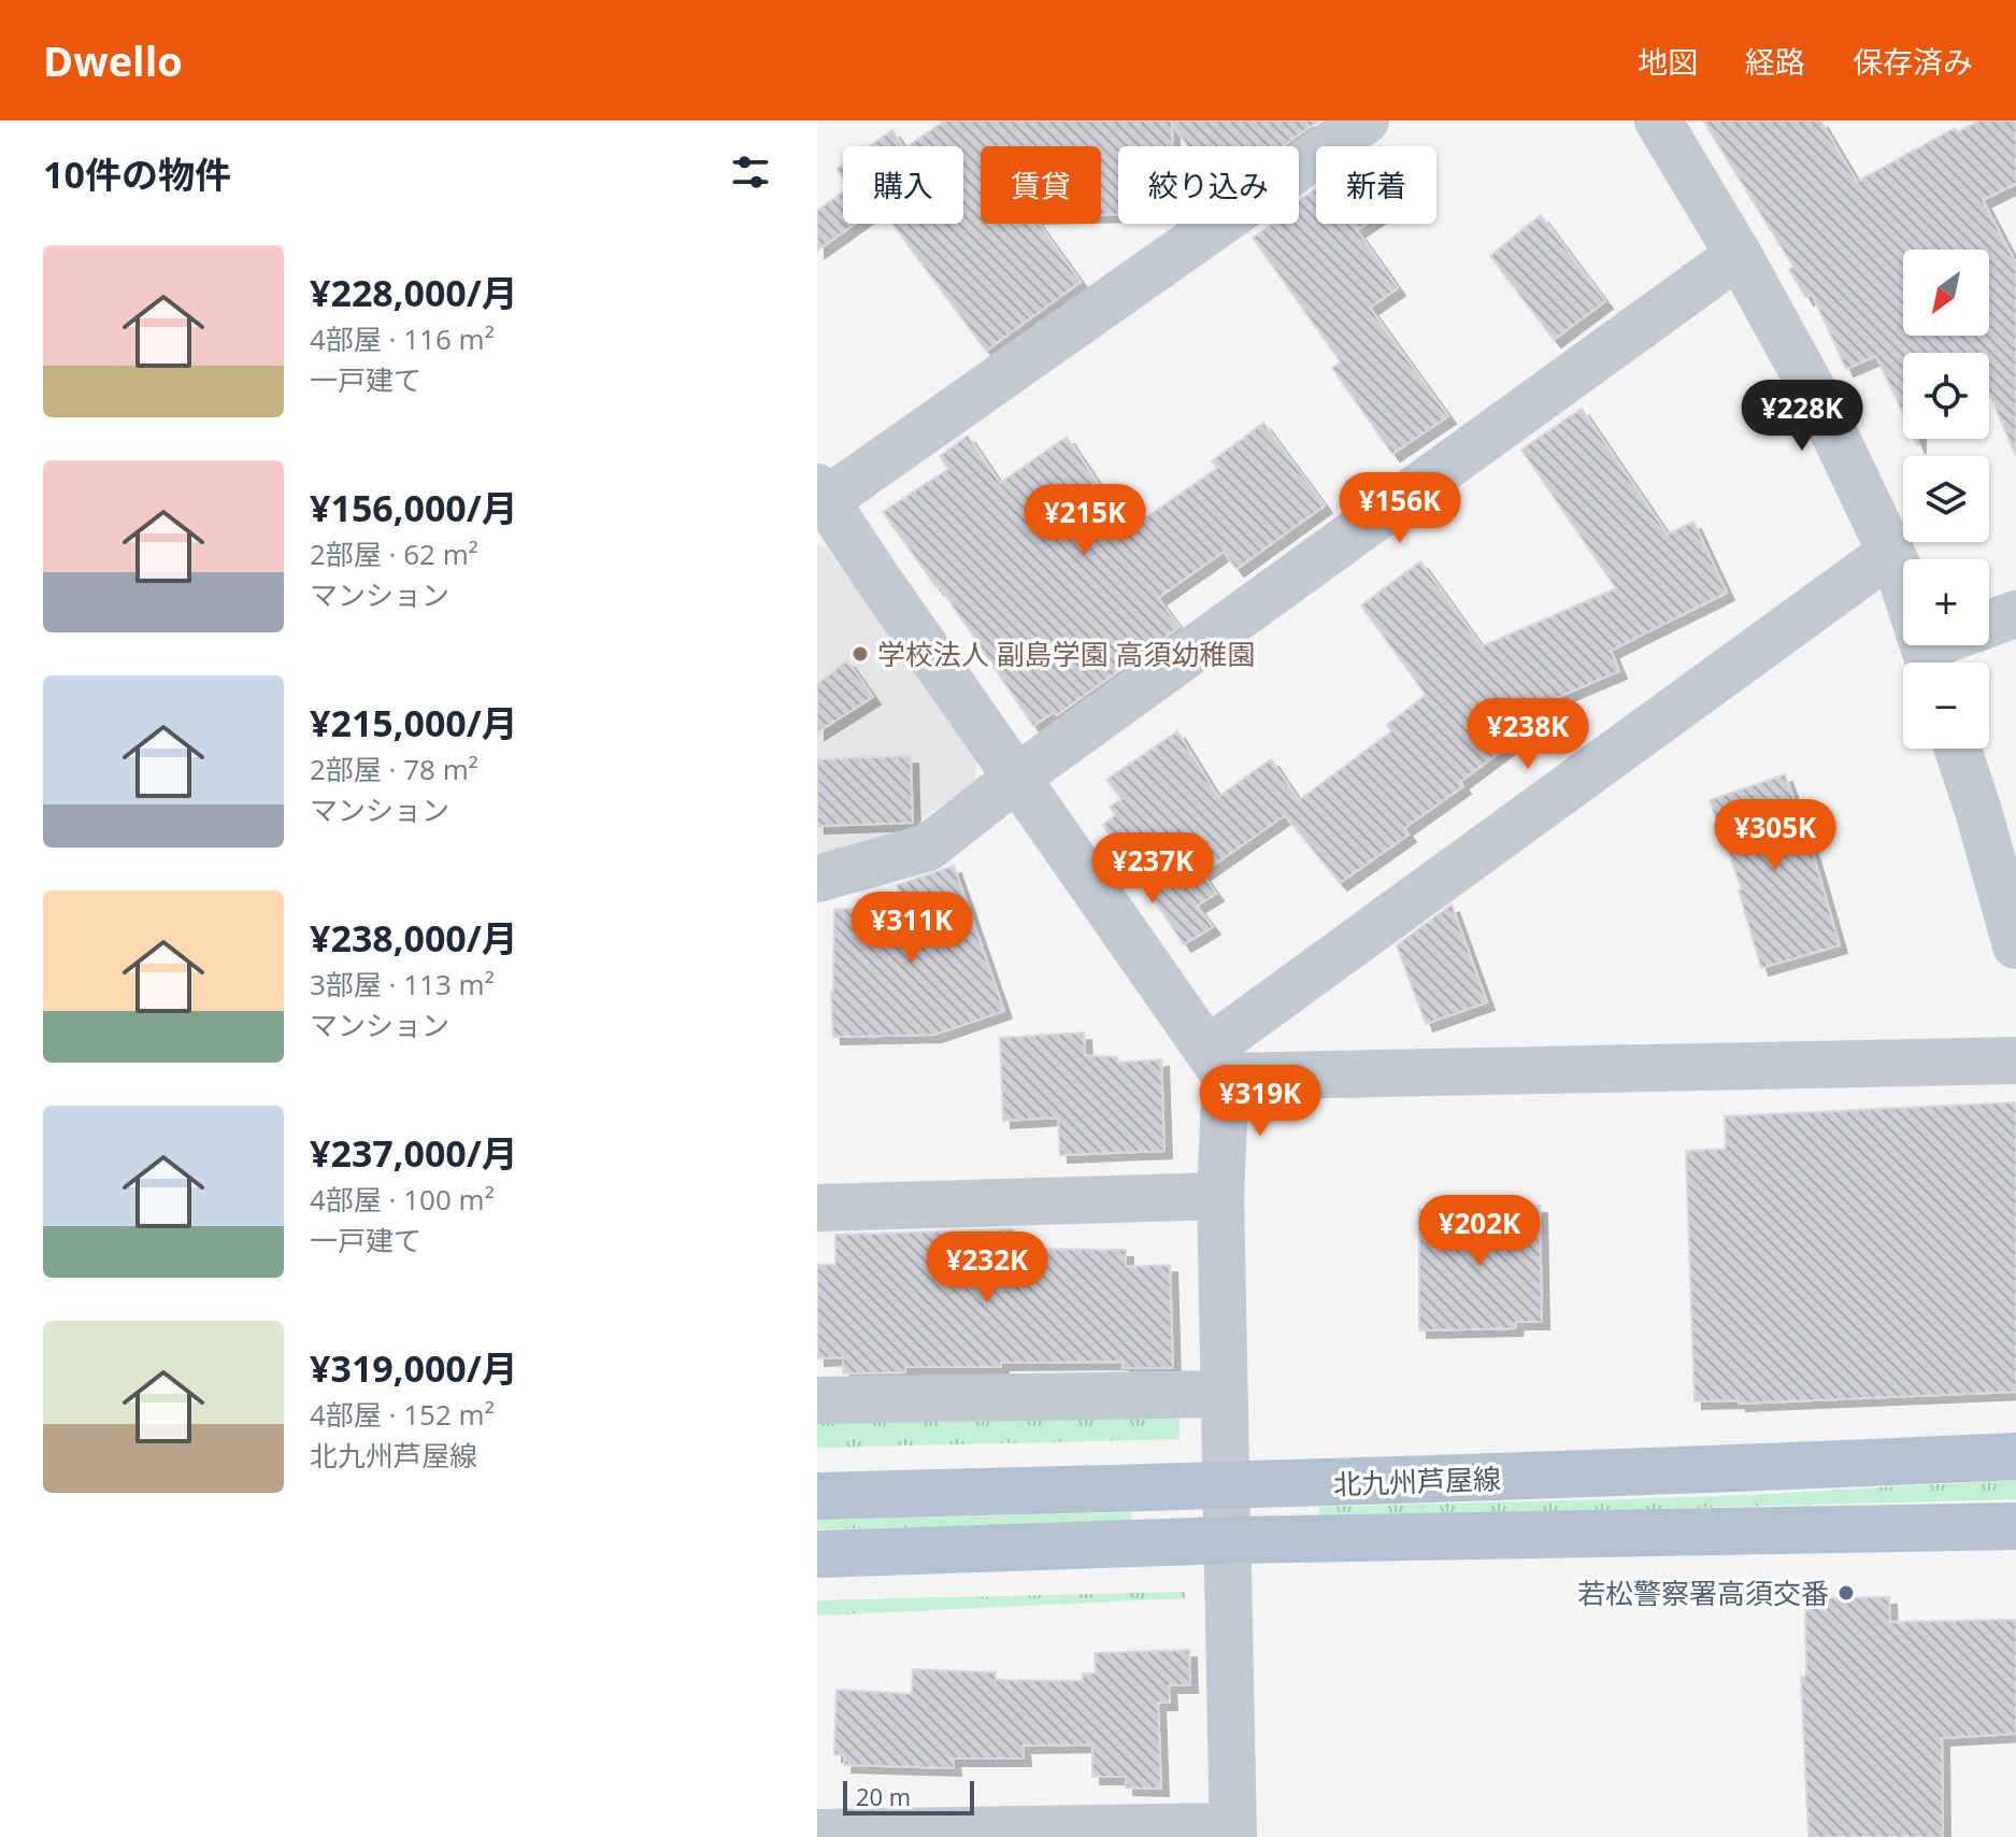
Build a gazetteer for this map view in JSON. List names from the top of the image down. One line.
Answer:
{"streets":{"main road":["北九州芦屋線"]},"places":["学校法人 副島学園 高須幼稚園","若松警察署高須交番"],"scale_bar":"20 m","north":"bottom left","page":{"header":"Dwello","nav":["地図","経路","保存済み"],"heading":"10件の物件","chip":["購入","賃貸","絞り込み","新着"],"list":[{"name":"¥228,000/月","note":"4部屋 · 116 m² · 一戸建て"},{"name":"¥156,000/月","note":"2部屋 · 62 m² · マンション"},{"name":"¥215,000/月","note":"2部屋 · 78 m² · マンション"},{"name":"¥238,000/月","note":"3部屋 · 113 m² · マンション"},{"name":"¥237,000/月","note":"4部屋 · 100 m² · 一戸建て"},{"name":"¥319,000/月","note":"4部屋 · 152 m² · 北九州芦屋線"}],"map_buttons":["+","−"],"price":["¥228K","¥156K","¥215K","¥238K","¥305K","¥237K","¥311K","¥319K","¥202K","¥232K"],"scale":"20 m"}}
